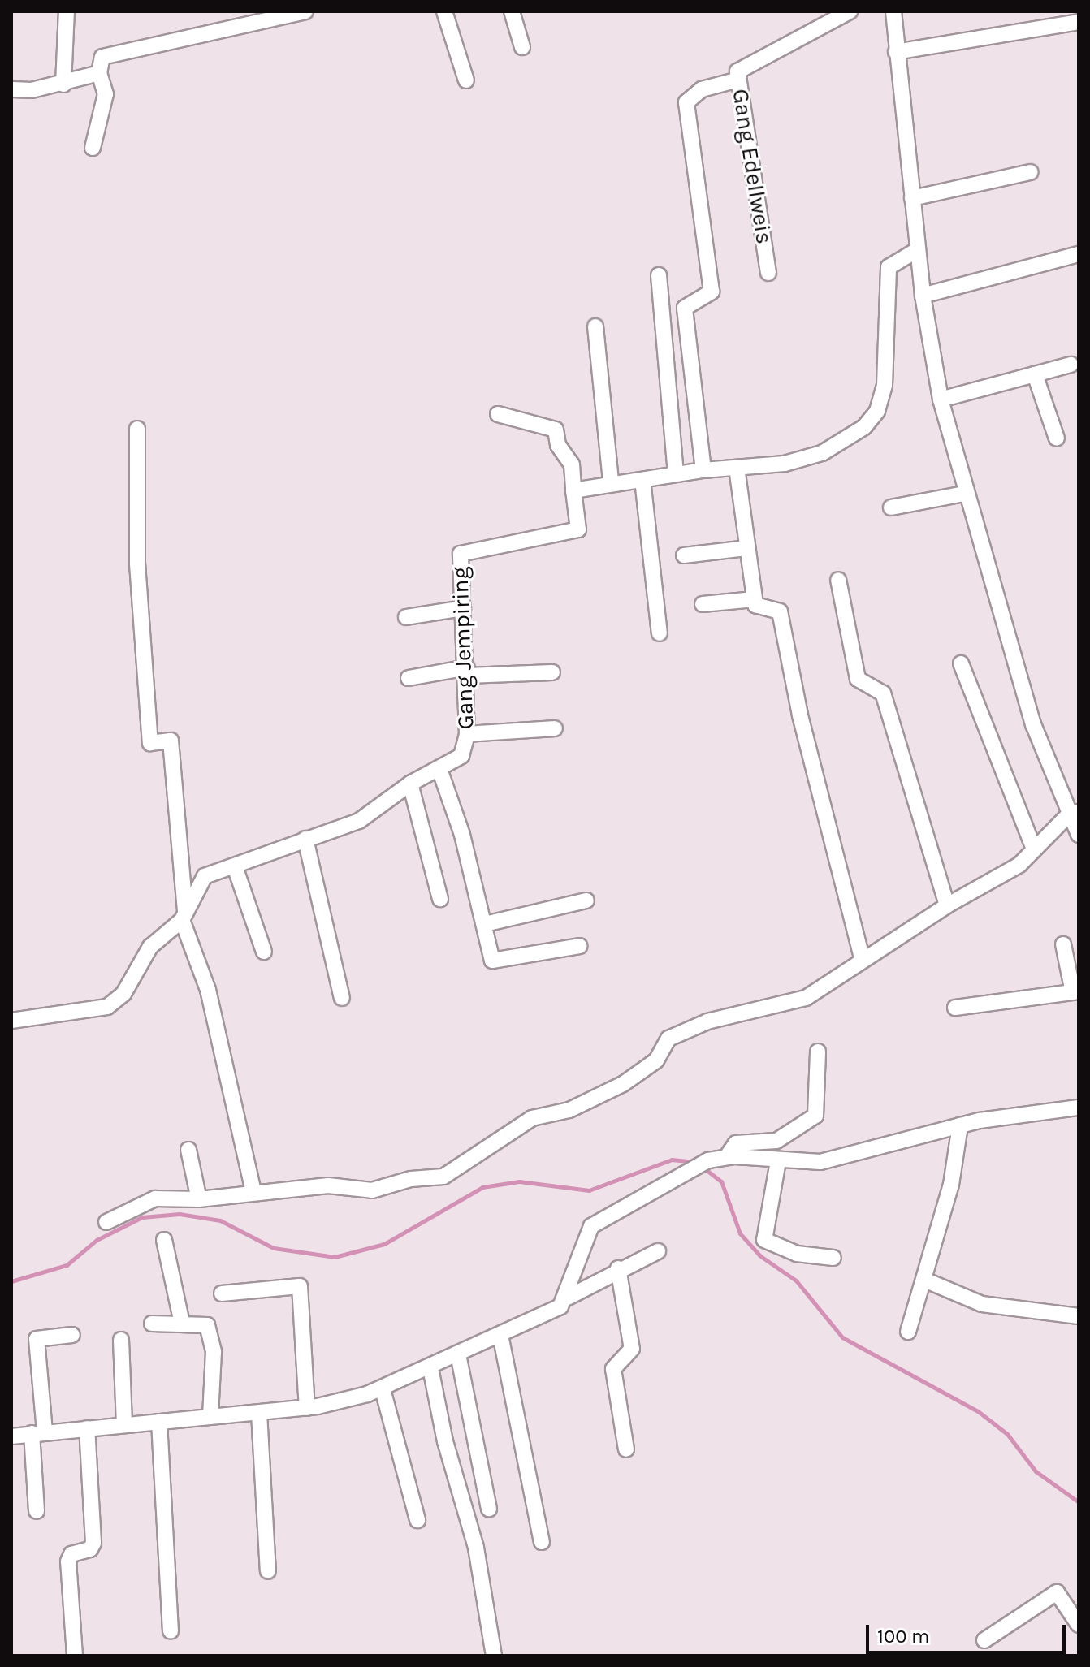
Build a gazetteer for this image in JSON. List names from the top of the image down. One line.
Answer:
{"streets":{"street":["Gang Edellweis","Gang Jempiring"]},"scale_bar":"100 m"}
